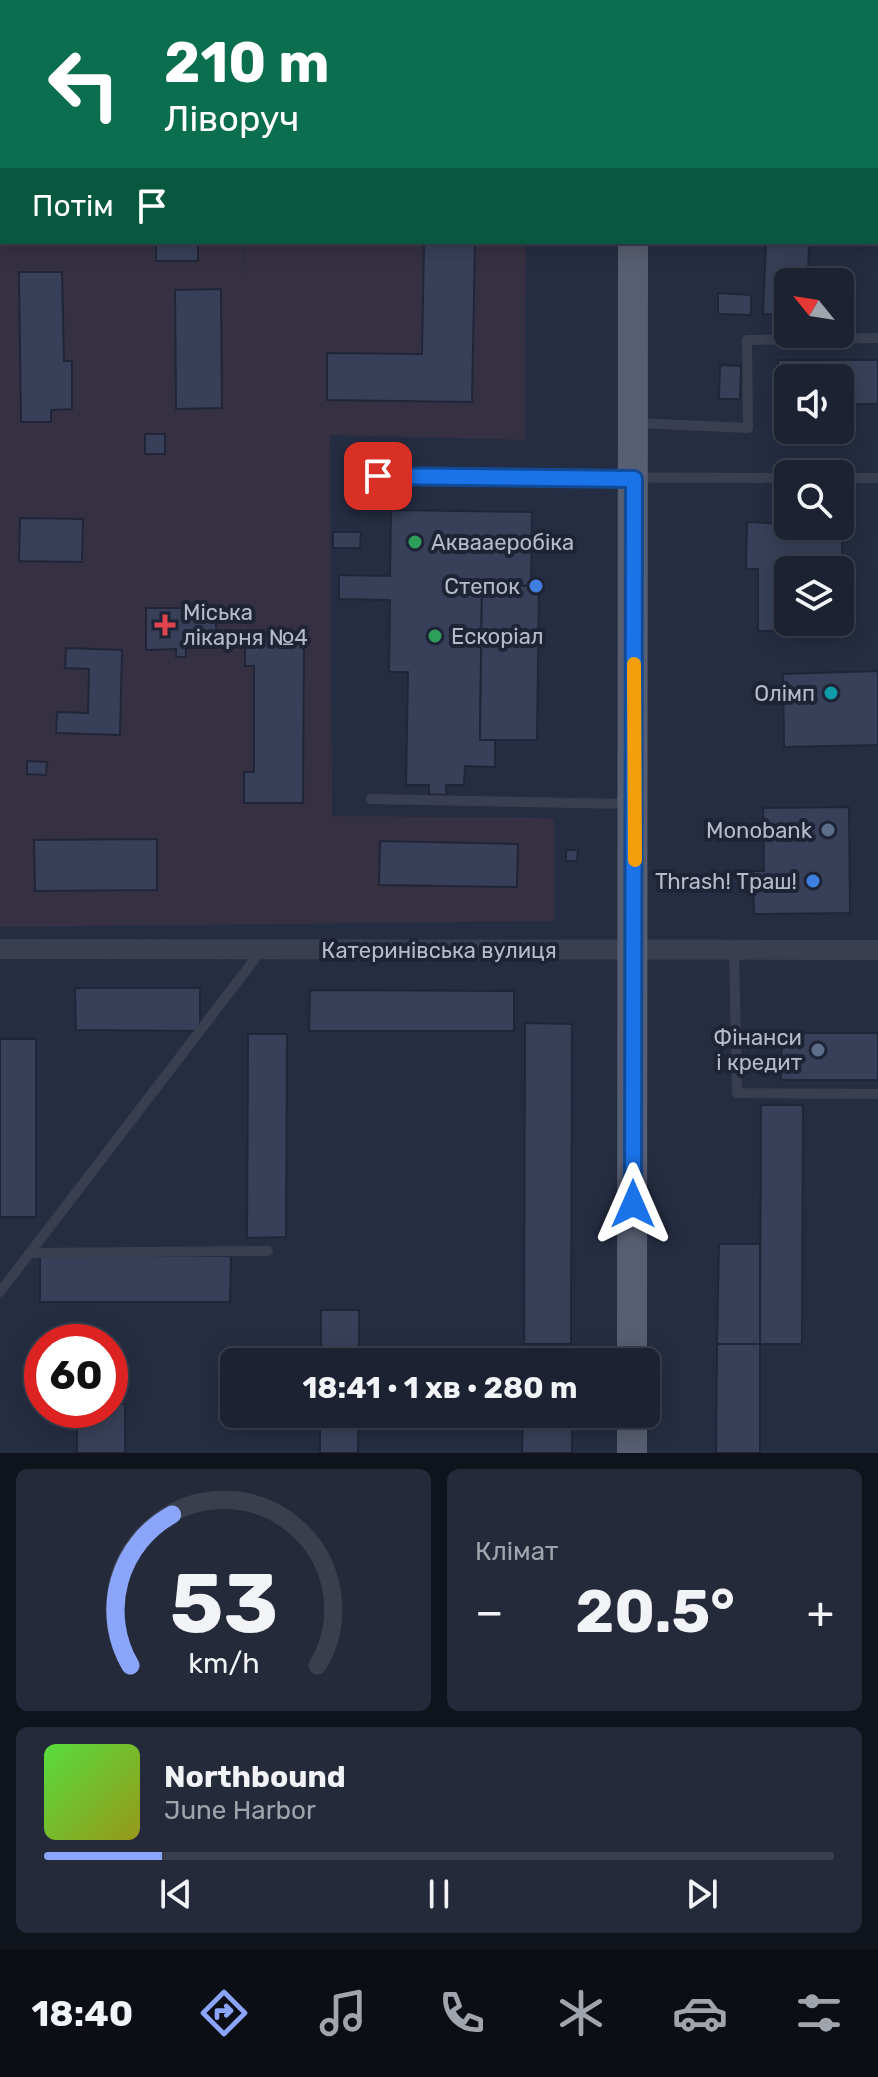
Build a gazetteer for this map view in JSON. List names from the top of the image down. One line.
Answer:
{"streets":{"street":["Катеринівська вулиця"]},"places":{"other":["Аквааеробіка","Степок","Ескоріал","Олімп","Monobank","Thrash! Траш!","Фінанси і кредит"],"health":["Міська лікарня №4"]},"north":"top left","page":{"turn":["210 m","Ліворуч"],"then":"Потім","limit":"60","trip":"18:41 · 1 хв · 280 m","tile":"Клімат","heat":["−","20.5°","+"],"song":["Northbound","June Harbor"],"tabs":"18:40","gauge":["53","km/h"]}}
